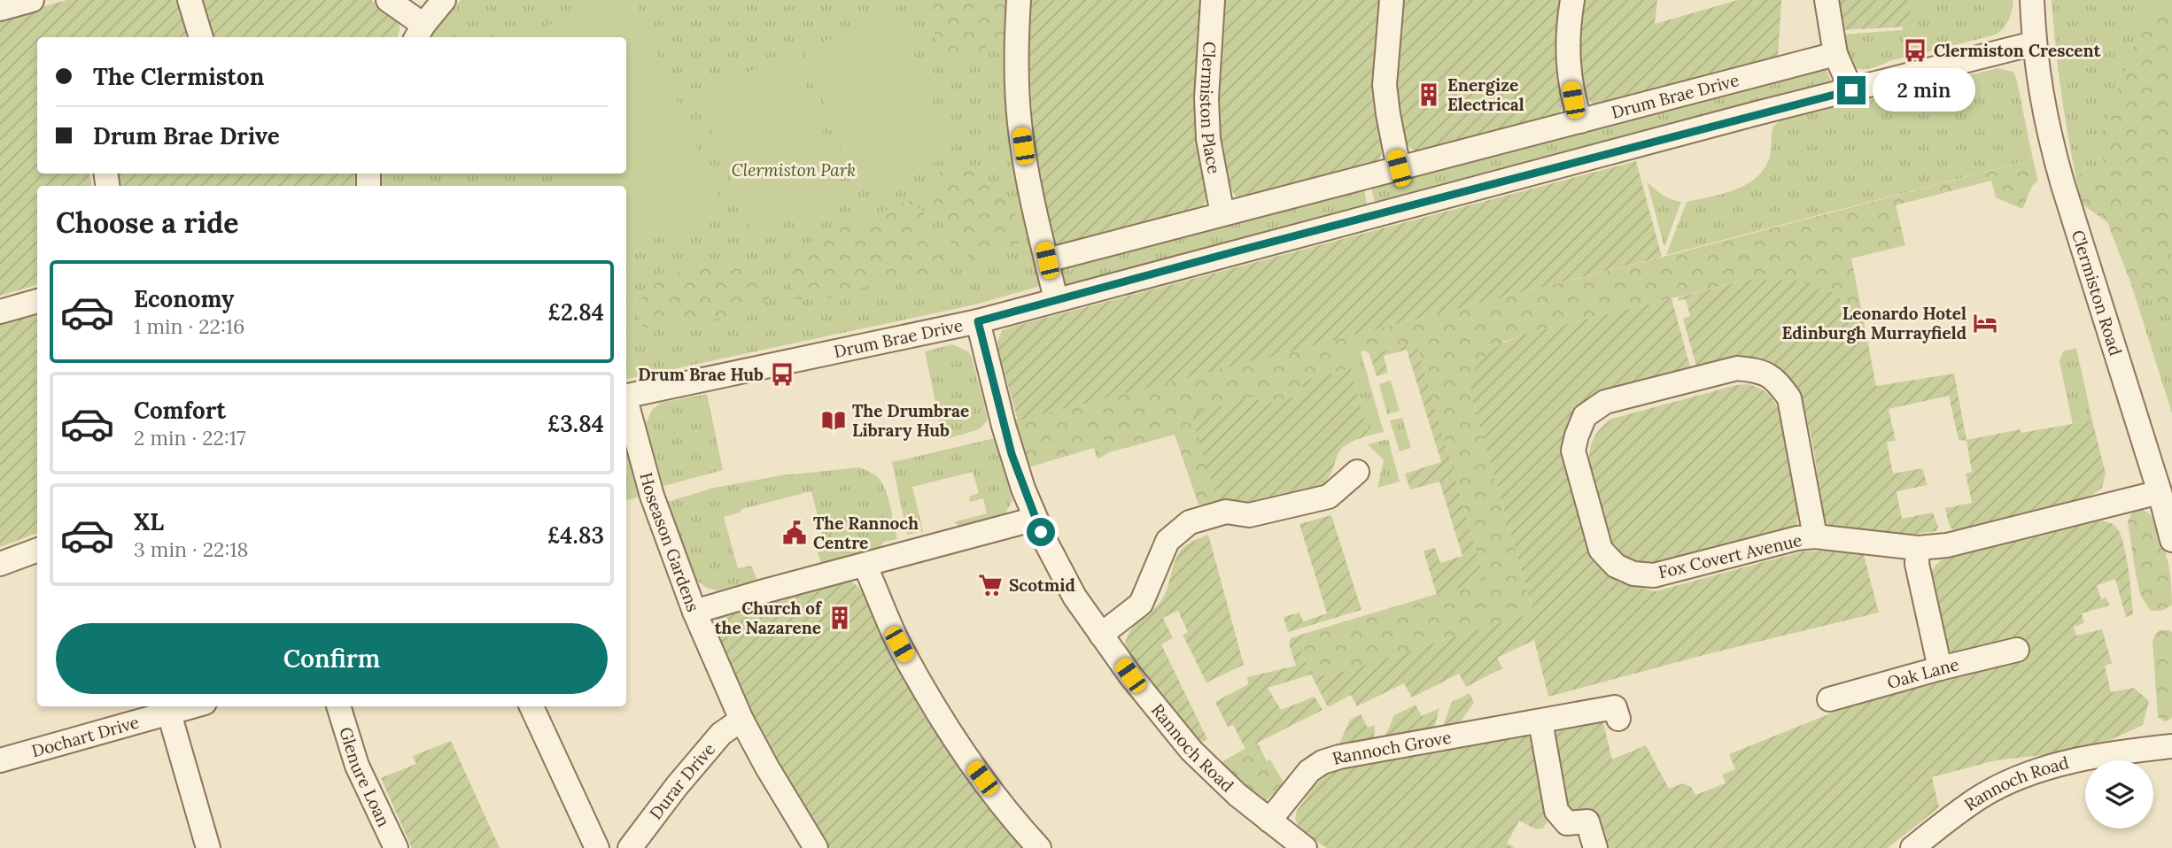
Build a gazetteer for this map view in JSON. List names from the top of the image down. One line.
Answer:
{"streets":{"street":["Drum Brae Drive","Clermiston Place","Clermiston Road","Hoseason Gardens","Fox Covert Avenue","Oak Lane","Dochart Drive","Rannoch Road","Rannoch Grove","Glenure Loan","Durar Drive"]},"crossings":[["Drum Brae Drive","Clermiston Place"],["Drum Brae Drive","Clermiston Road"],["Drum Brae Drive","Rannoch Road"],["Clermiston Road","Fox Covert Avenue"],["Hoseason Gardens","Durar Drive"],["Rannoch Road","Rannoch Grove"]],"parks":["Clermiston Park"],"places":{"bus stop":["Clermiston Crescent","Drum Brae Hub"],"building":["Energize Electrical","Church of the Nazarene"],"hotel":["Leonardo Hotel Edinburgh Murrayfield"],"library":["The Drumbrae Library Hub"],"public building":["The Rannoch Centre"],"supermarket":["Scotmid"]},"page":{"banner":["The Clermiston","Drum Brae Drive"],"bubble":"2 min","heading":"Choose a ride","list":[{"name":"Economy","note":"1 min · 22:16","value":"£2.84"},{"name":"Comfort","note":"2 min · 22:17","value":"£3.84"},{"name":"XL","note":"3 min · 22:18","value":"£4.83"}],"buttons":"Confirm"}}
